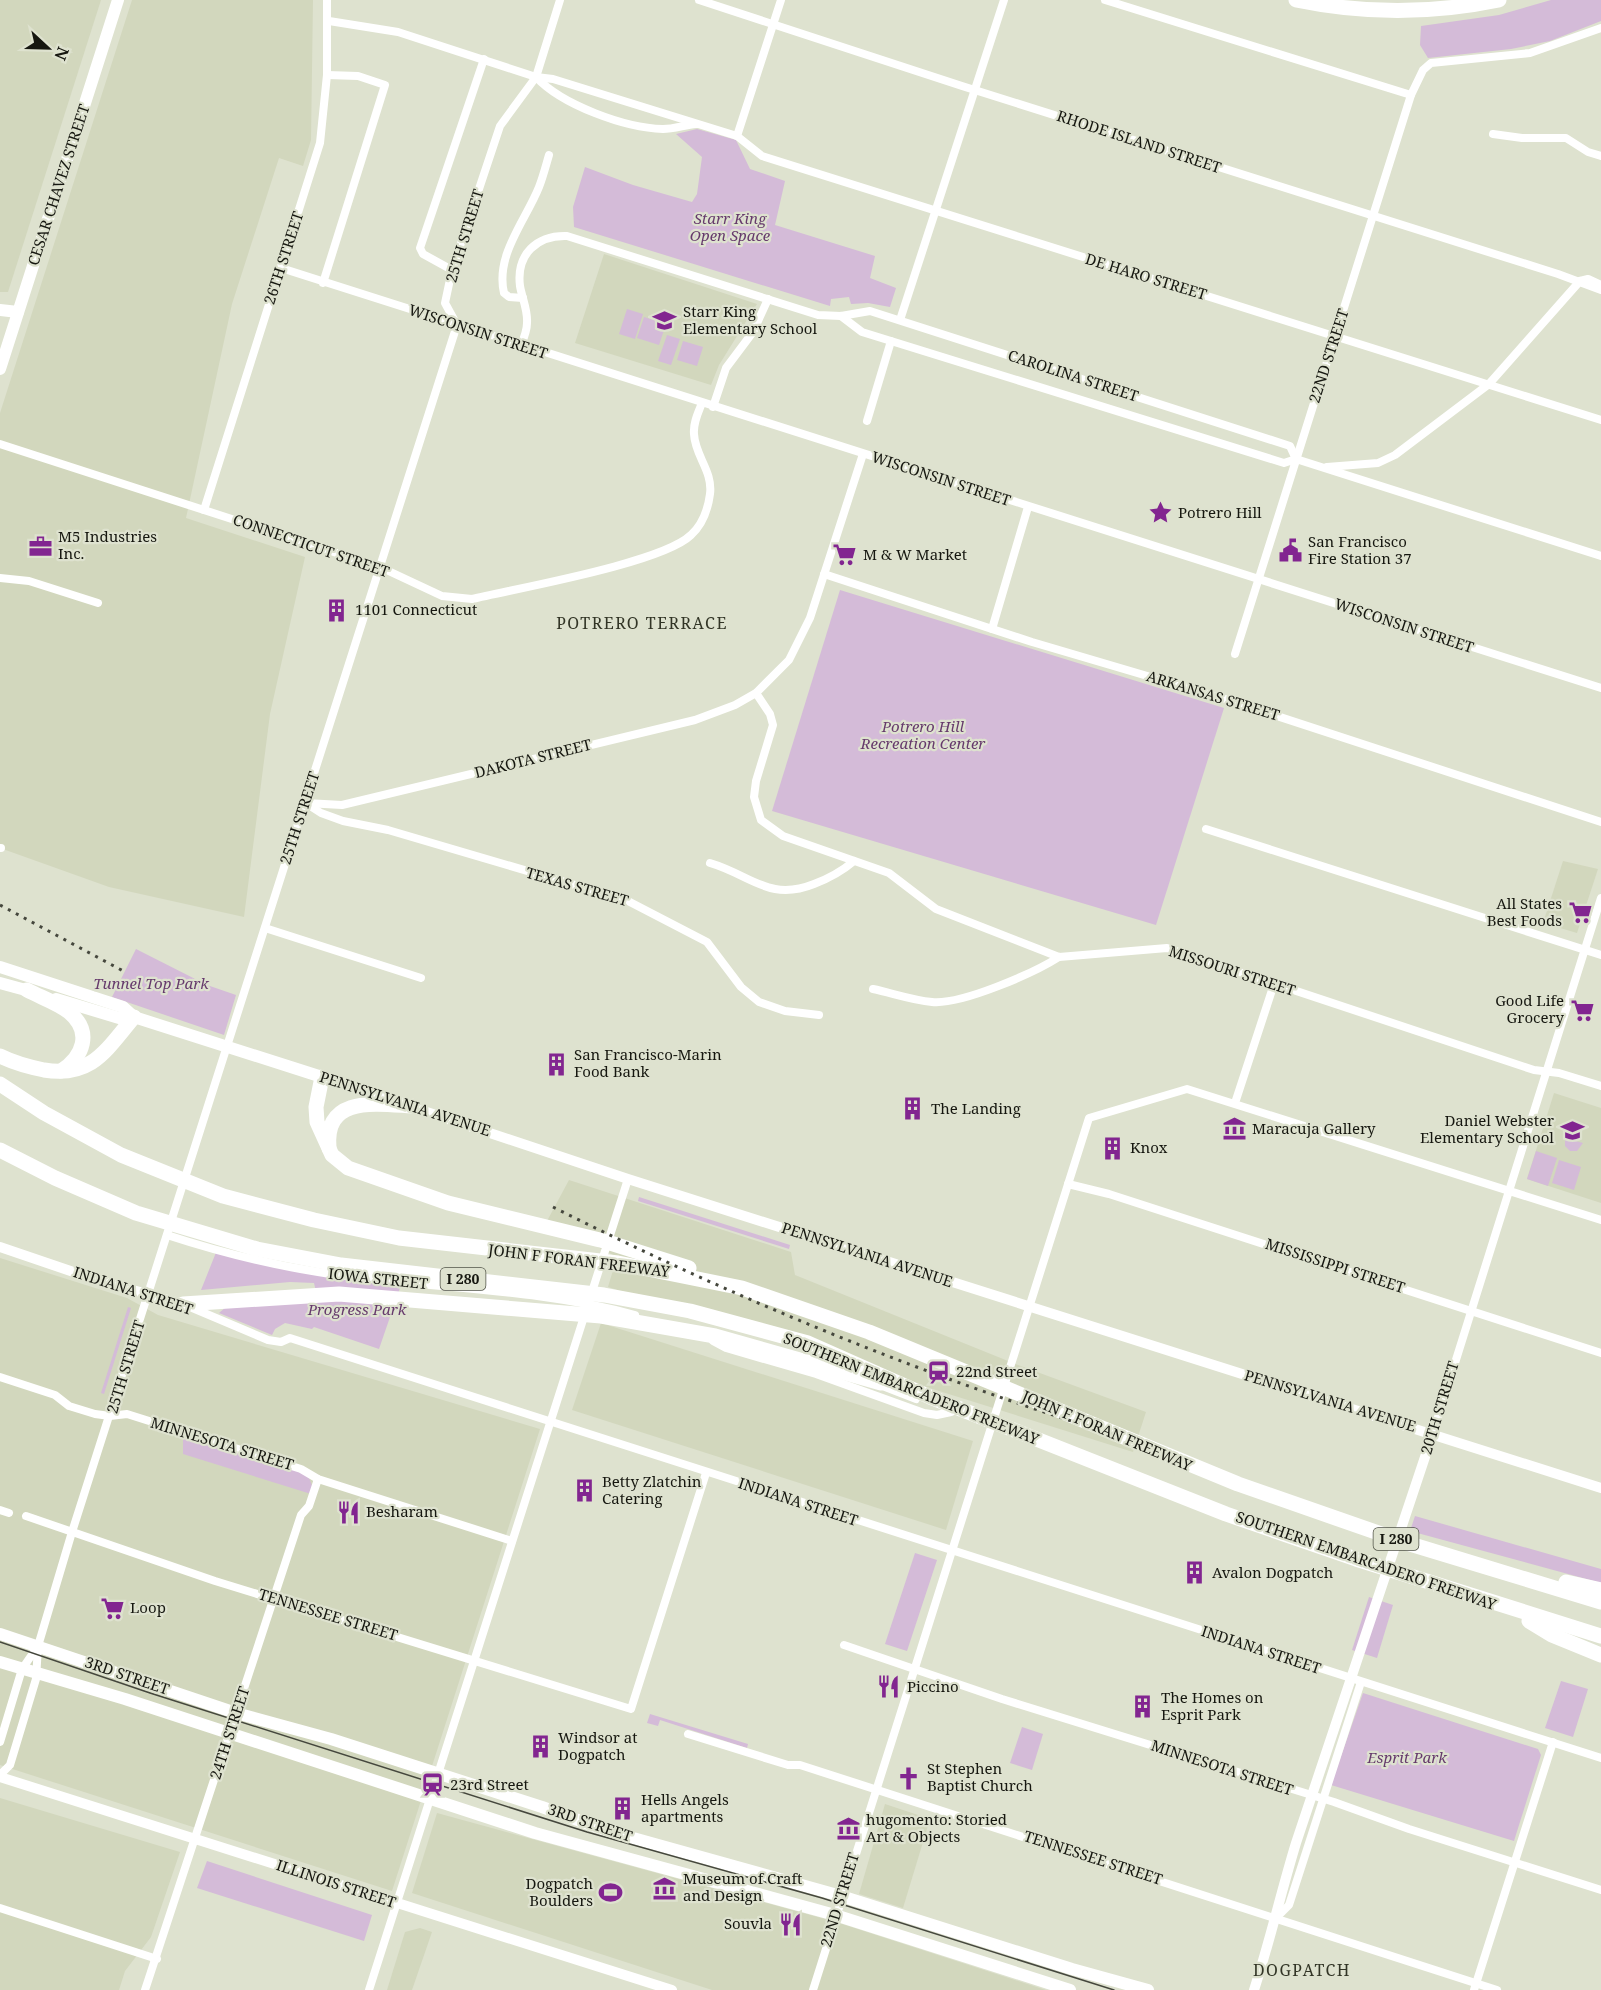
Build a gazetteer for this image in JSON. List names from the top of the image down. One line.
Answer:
{"streets":{"highway":["JOHN F FORAN FREEWAY","I 280","SOUTHERN EMBARCADERO FREEWAY"],"main road":["CESAR CHAVEZ STREET","PENNSYLVANIA AVENUE","INDIANA STREET","20TH STREET","3RD STREET","ILLINOIS STREET"],"street":["RHODE ISLAND STREET","25TH STREET","26TH STREET","DE HARO STREET","WISCONSIN STREET","22ND STREET","CAROLINA STREET","CONNECTICUT STREET","ARKANSAS STREET","DAKOTA STREET","TEXAS STREET","MISSOURI STREET","MISSISSIPPI STREET","IOWA STREET","MINNESOTA STREET","TENNESSEE STREET","24TH STREET"]},"crossings":[["RHODE ISLAND STREET","22ND STREET"],["25TH STREET","DE HARO STREET"],["25TH STREET","WISCONSIN STREET"],["25TH STREET","CONNECTICUT STREET"],["25TH STREET","DAKOTA STREET"],["25TH STREET","TEXAS STREET"],["25TH STREET","PENNSYLVANIA AVENUE"],["25TH STREET","IOWA STREET"],["25TH STREET","INDIANA STREET"],["25TH STREET","MINNESOTA STREET"],["25TH STREET","TENNESSEE STREET"],["25TH STREET","3RD STREET"],["25TH STREET","ILLINOIS STREET"],["26TH STREET","DE HARO STREET"],["26TH STREET","WISCONSIN STREET"],["26TH STREET","CONNECTICUT STREET"],["DE HARO STREET","22ND STREET"],["WISCONSIN STREET","22ND STREET"],["WISCONSIN STREET","CAROLINA STREET"],["WISCONSIN STREET","CONNECTICUT STREET"],["22ND STREET","CAROLINA STREET"],["22ND STREET","PENNSYLVANIA AVENUE"],["22ND STREET","MISSISSIPPI STREET"],["22ND STREET","IOWA STREET"],["22ND STREET","INDIANA STREET"],["22ND STREET","MINNESOTA STREET"],["22ND STREET","TENNESSEE STREET"],["22ND STREET","3RD STREET"],["DAKOTA STREET","TEXAS STREET"],["DAKOTA STREET","MISSOURI STREET"],["MISSOURI STREET","20TH STREET"],["PENNSYLVANIA AVENUE","20TH STREET"],["MISSISSIPPI STREET","20TH STREET"],["INDIANA STREET","20TH STREET"],["INDIANA STREET","TENNESSEE STREET"],["20TH STREET","MINNESOTA STREET"],["20TH STREET","TENNESSEE STREET"],["MINNESOTA STREET","24TH STREET"],["TENNESSEE STREET","24TH STREET"],["3RD STREET","24TH STREET"],["24TH STREET","ILLINOIS STREET"]],"districts":["POTRERO TERRACE","DOGPATCH"],"parks":["Starr King Open Space","Potrero Hill Recreation Center","Tunnel Top Park","Progress Park","Esprit Park"],"places":{"school or university":["Starr King Elementary School","Daniel Webster Elementary School"],"place":["Potrero Hill"],"office":["M5 Industries Inc."],"public building":["San Francisco Fire Station 37"],"supermarket":["M & W Market","All States Best Foods","Good Life Grocery","Loop"],"building":["1101 Connecticut","San Francisco-Marin Food Bank","The Landing","Knox","Betty Zlatchin Catering","Avalon Dogpatch","The Homes on Esprit Park","Windsor at Dogpatch","Hells Angels apartments"],"museum":["Maracuja Gallery","hugomento: Storied Art & Objects","Museum of Craft and Design"],"station":["22nd Street","23rd Street"],"restaurant":["Besharam","Piccino","Souvla"],"church":["St Stephen Baptist Church"],"sports":["Dogpatch Boulders"]},"north":"right"}
